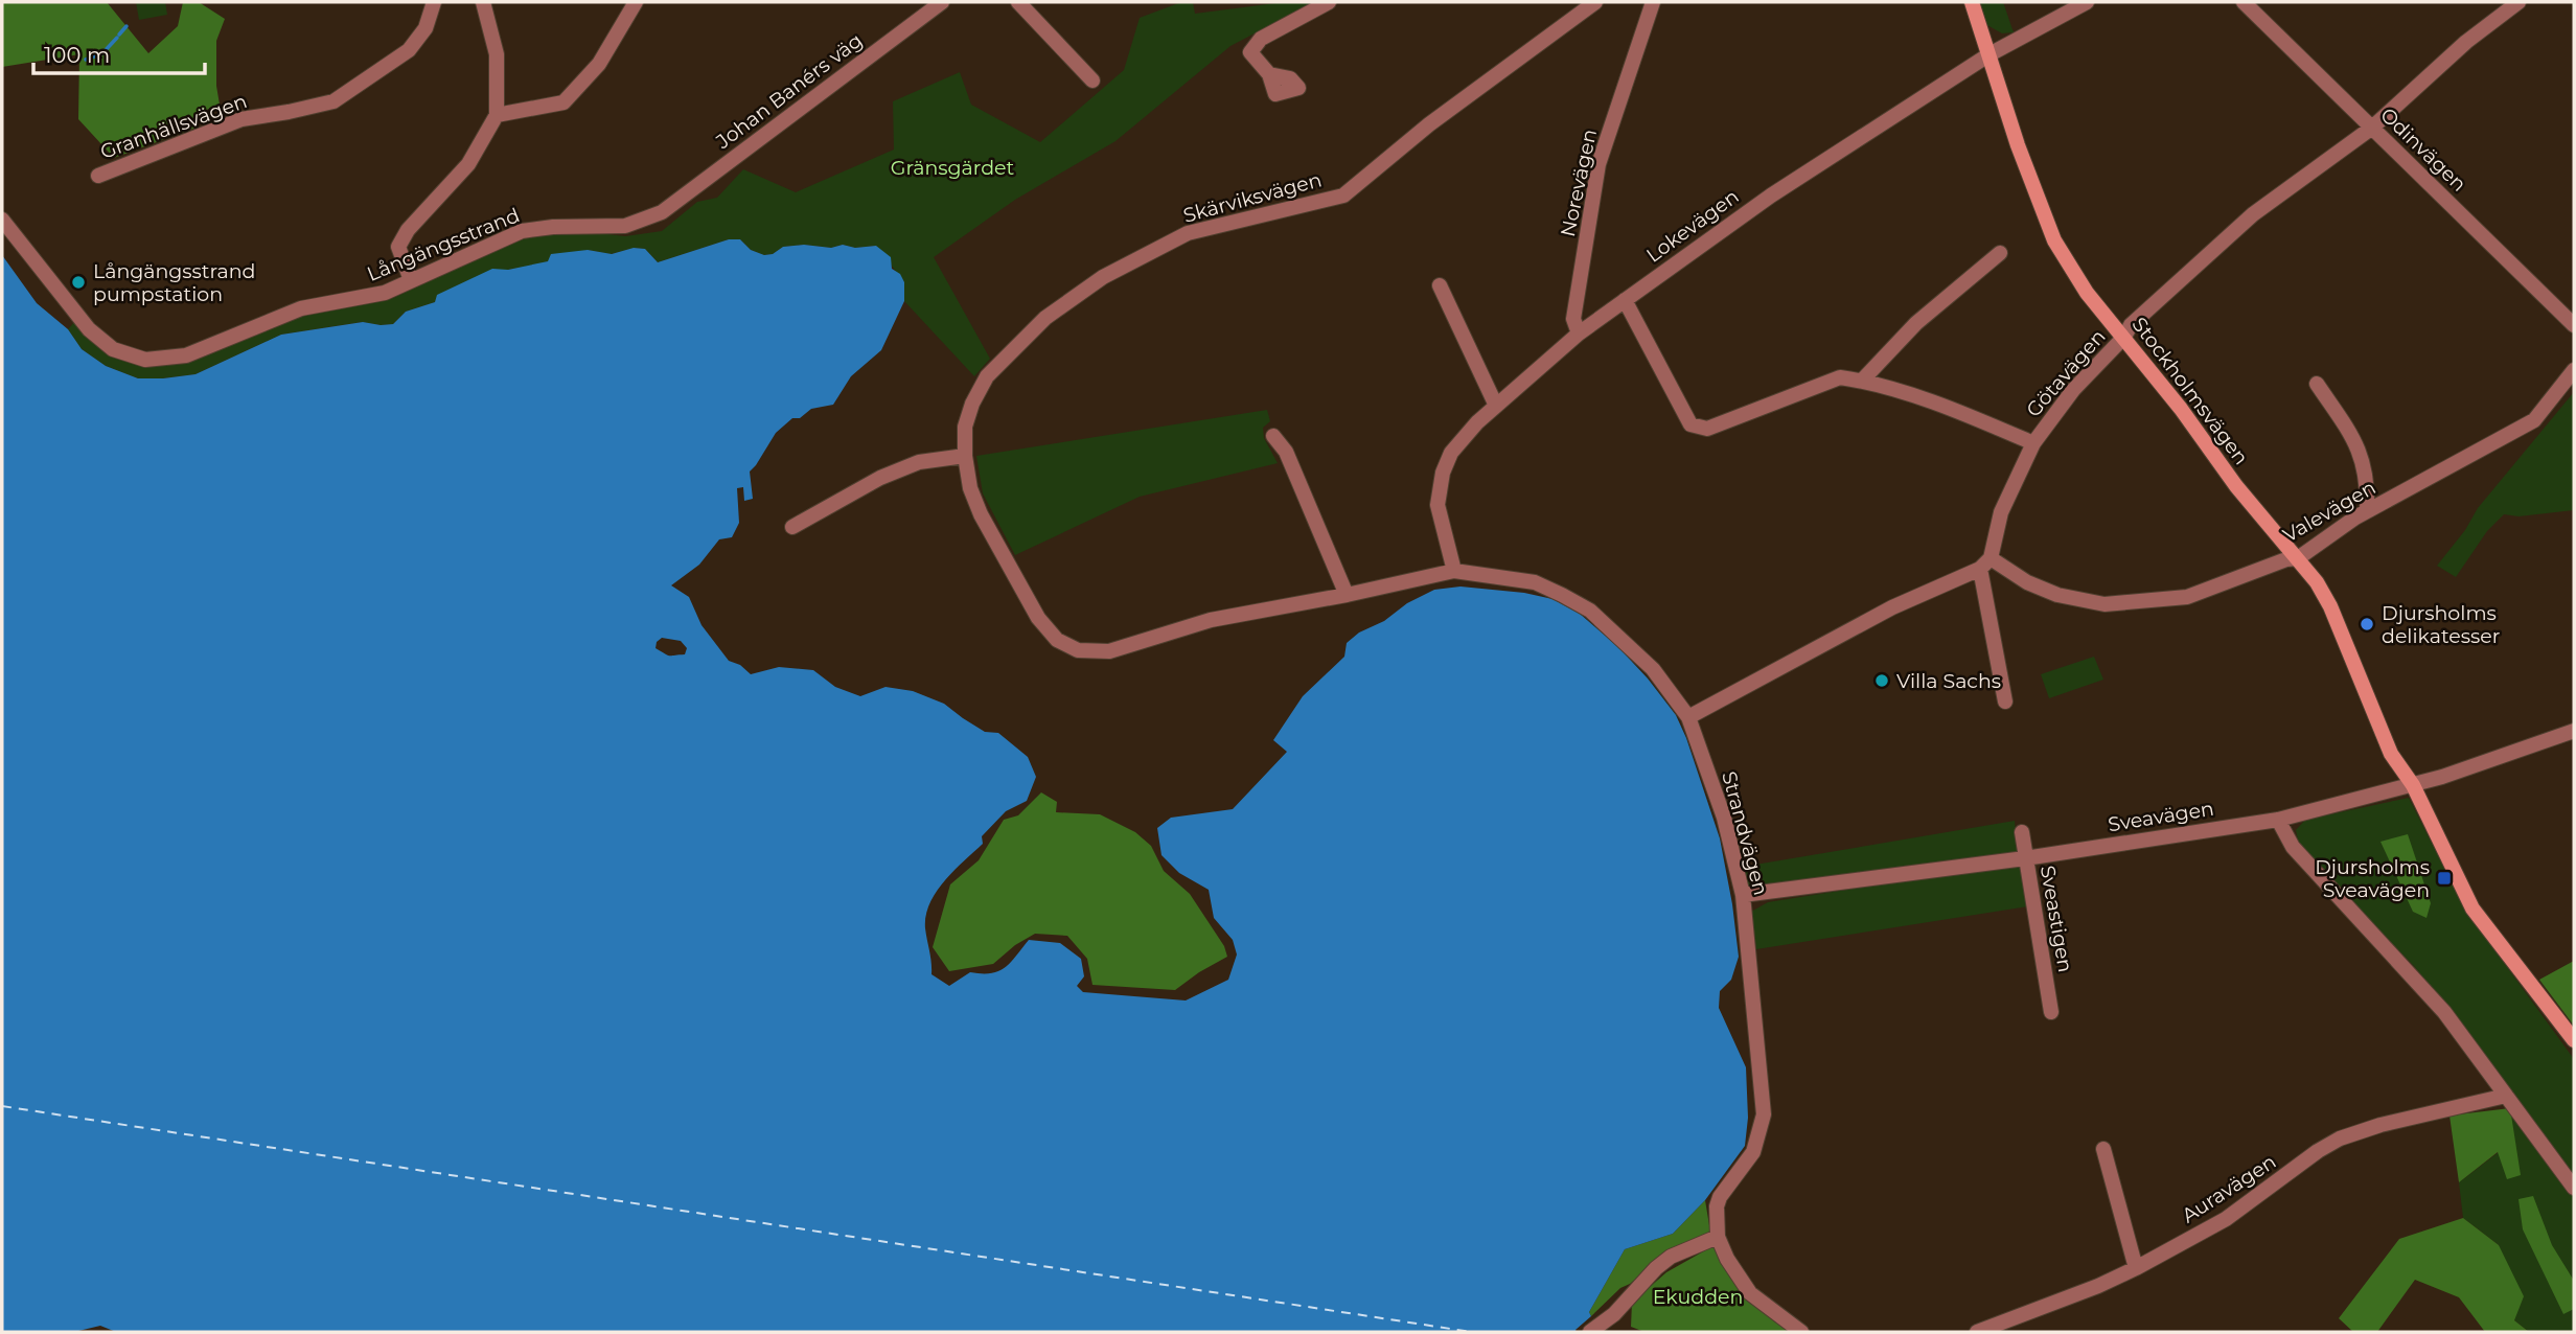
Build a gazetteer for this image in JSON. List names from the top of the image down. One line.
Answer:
{"streets":{"street":["Johan Banérs väg","Granhällsvägen","Odinvägen","Norevägen","Skärviksvägen","Lokevägen","Långängsstrand","Götavägen","Stockholmsvägen","Valevägen","Sveavägen","Strandvägen","Sveastigen","Auravägen"]},"crossings":[["Johan Banérs väg","Långängsstrand"],["Odinvägen","Götavägen"],["Norevägen","Lokevägen"],["Skärviksvägen","Lokevägen"],["Skärviksvägen","Strandvägen"],["Lokevägen","Stockholmsvägen"],["Lokevägen","Strandvägen"],["Götavägen","Stockholmsvägen"],["Götavägen","Valevägen"],["Stockholmsvägen","Valevägen"],["Stockholmsvägen","Sveavägen"],["Sveavägen","Strandvägen"],["Sveavägen","Sveastigen"]],"parks":["Gränsgärdet","Ekudden"],"places":{"other":["Långängsstrand pumpstation","Djursholms delikatesser","Villa Sachs"],"transit":["Djursholms Sveavägen"]},"scale_bar":"100 m"}
